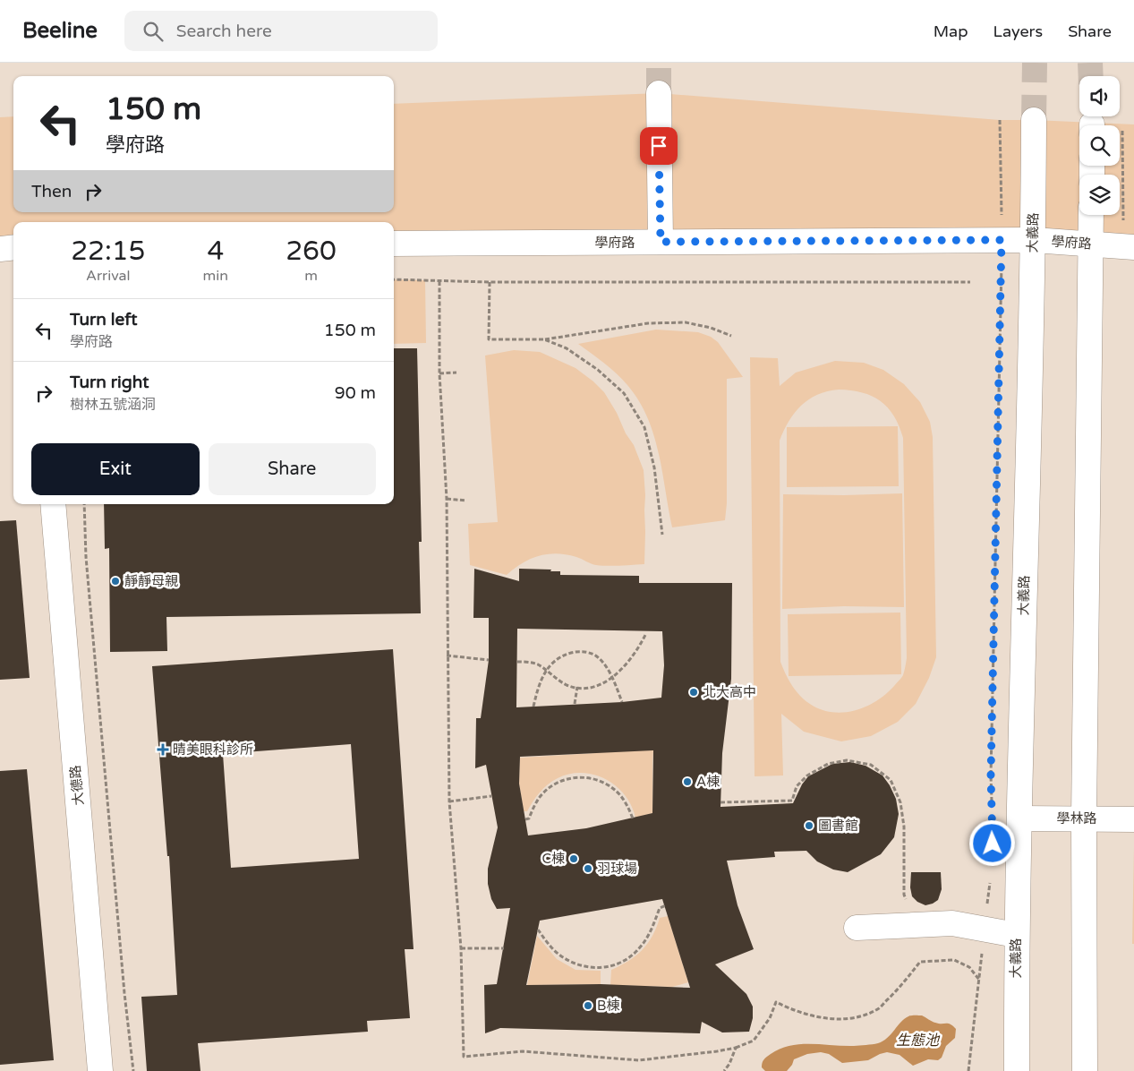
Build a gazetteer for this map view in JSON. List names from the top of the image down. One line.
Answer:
{"streets":{"street":["大義路","學府路","大德路","學林路"]},"crossings":[["大義路","學府路"],["大義路","學林路"]],"water":["生態池"],"places":{"other":["靜靜母親","北大高中","A棟","圖書館","C棟","羽球場","B棟"],"health":["晴美眼科診所"]},"page":{"header":"Beeline","search":"Search here","nav":["Map","Layers","Share"],"turn":["150 m","學府路"],"then":"Then","eta":["22:15","Arrival","4","min","260","m"],"list":[{"name":"Turn left","note":"學府路","value":"150 m"},{"name":"Turn right","note":"樹林五號涵洞","value":"90 m"}],"buttons":["Exit","Share"]}}
